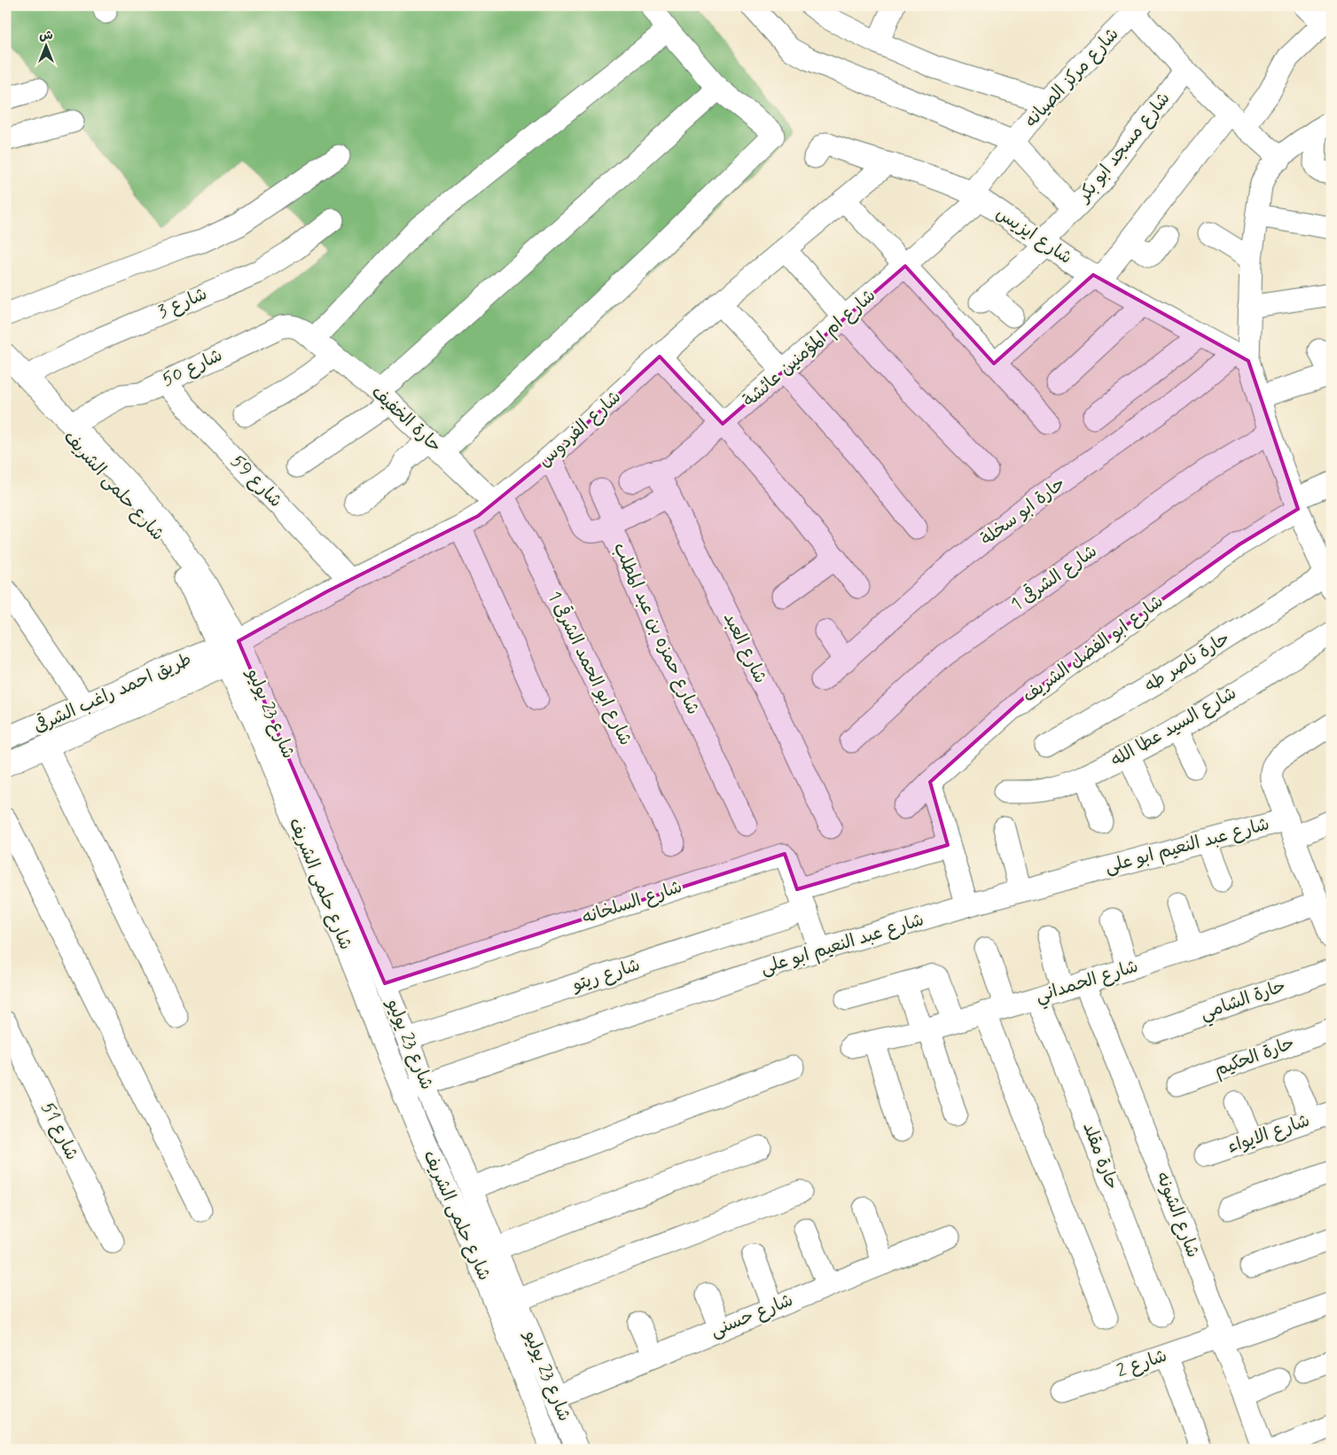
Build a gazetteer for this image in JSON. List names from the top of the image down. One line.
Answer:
{"streets":{"street":["شارع مركز الصيانه","شارع مسجد ابو بكر","شارع ايزيس","شارع 3","شارع ام المؤمنين عائشة","شارع 50","حارة الخفيف","شارع الفردوس","شارع 59","شارع حلمى الشريف","حارة ابو سخلة","شارع الشرقى 1","شارع حمزه بن عبد المطلب","شارع العبد","شارع ابو الفضل الشريف","حارة ناصر طه","شارع ابو الحمد الشرقى 1","طريق احمد راغب الشرقى","شارع 23 يوليو","شارع السيد عطا الله","شارع عبد النعيم ابو على","شارع السلخانه","شارع ريتو","شارع الحمداني","حارة الشامي","حارة الحكيم","شارع 51","شارع الايواء","حارة مقلد","شارع الشونه","شارع حسنى","شارع 2"]},"crossings":[["شارع مركز الصيانه","شارع ايزيس"],["شارع مركز الصيانه","شارع ام المؤمنين عائشة"],["شارع مسجد ابو بكر","شارع ايزيس"],["شارع ايزيس","شارع ام المؤمنين عائشة"],["شارع ايزيس","شارع الفردوس"],["شارع ايزيس","حارة ابو سخلة"],["شارع 3","شارع حلمى الشريف"],["شارع ام المؤمنين عائشة","شارع العبد"],["شارع 50","حارة الخفيف"],["شارع 50","شارع 59"],["شارع 50","شارع حلمى الشريف"],["حارة الخفيف","شارع الفردوس"],["حارة الخفيف","شارع ابو الحمد الشرقى 1"],["شارع الفردوس","شارع 59"],["شارع الفردوس","شارع حلمى الشريف"],["شارع الفردوس","شارع حمزه بن عبد المطلب"],["شارع الفردوس","شارع ابو الحمد الشرقى 1"],["شارع الفردوس","طريق احمد راغب الشرقى"],["شارع الفردوس","شارع 23 يوليو"],["شارع حلمى الشريف","طريق احمد راغب الشرقى"],["شارع حلمى الشريف","شارع 23 يوليو"],["شارع حلمى الشريف","شارع عبد النعيم ابو على"],["طريق احمد راغب الشرقى","شارع 23 يوليو"],["شارع 23 يوليو","شارع عبد النعيم ابو على"],["شارع 23 يوليو","شارع السلخانه"],["شارع 23 يوليو","شارع ريتو"],["شارع 23 يوليو","شارع حسنى"],["شارع عبد النعيم ابو على","شارع السلخانه"],["شارع السلخانه","شارع ريتو"],["شارع الحمداني","حارة مقلد"],["شارع الحمداني","شارع الشونه"],["شارع الشونه","شارع 2"]],"north":"top"}
